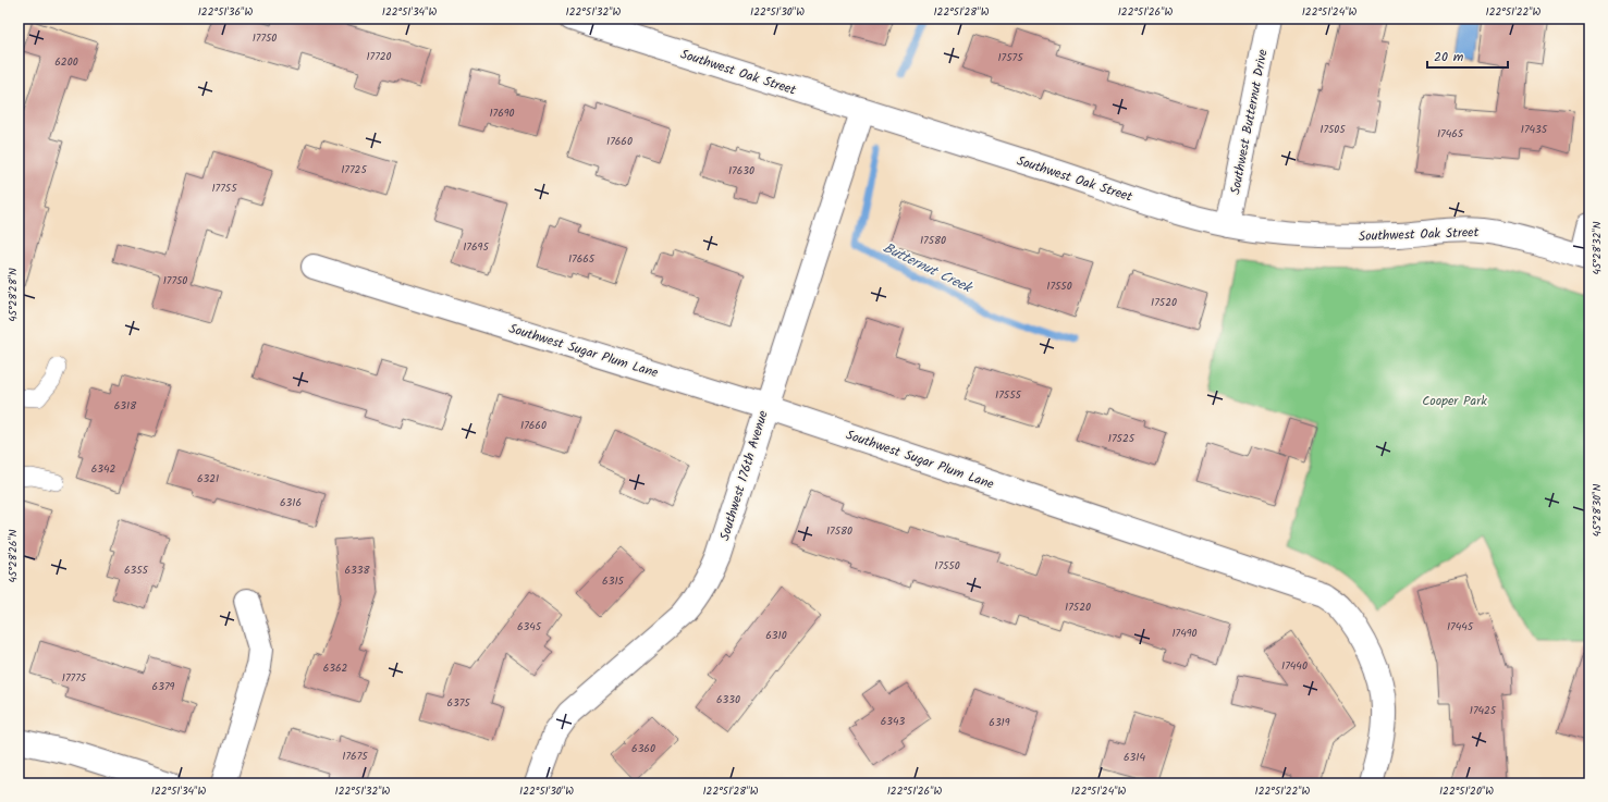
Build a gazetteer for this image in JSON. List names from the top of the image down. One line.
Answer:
{"streets":{"street":["Southwest Oak Street","Southwest Butternut Drive","Southwest Sugar Plum Lane","Southwest 176th Avenue"]},"crossings":[["Southwest Oak Street","Southwest Butternut Drive"],["Southwest Oak Street","Southwest 176th Avenue"],["Southwest Sugar Plum Lane","Southwest 176th Avenue"]],"water":["Butternut Creek"],"parks":["Cooper Park"],"house_numbers":["17750","17720","17575","6200","17690","17505","17435","17465","17660","17725","17630","17755","17580","17695","17665","17750","17550","17520","17555","6318","17660","17525","6342","6321","6316","17580","17550","6355","6338","6315","17520","6345","17445","17490","6310","17440","6362","17775","6379","6330","6375","17425","6343","6319","6360","17675","6314"],"scale_bar":"20 m","coordinates":["122°51'36\"W","122°51'34\"W","122°51'32\"W","122°51'30\"W","122°51'28\"W","122°51'26\"W","122°51'24\"W","122°51'22\"W","45°28'32\"N","45°28'28\"N","45°28'30\"N","45°28'26\"N","122°51'20\"W"]}
